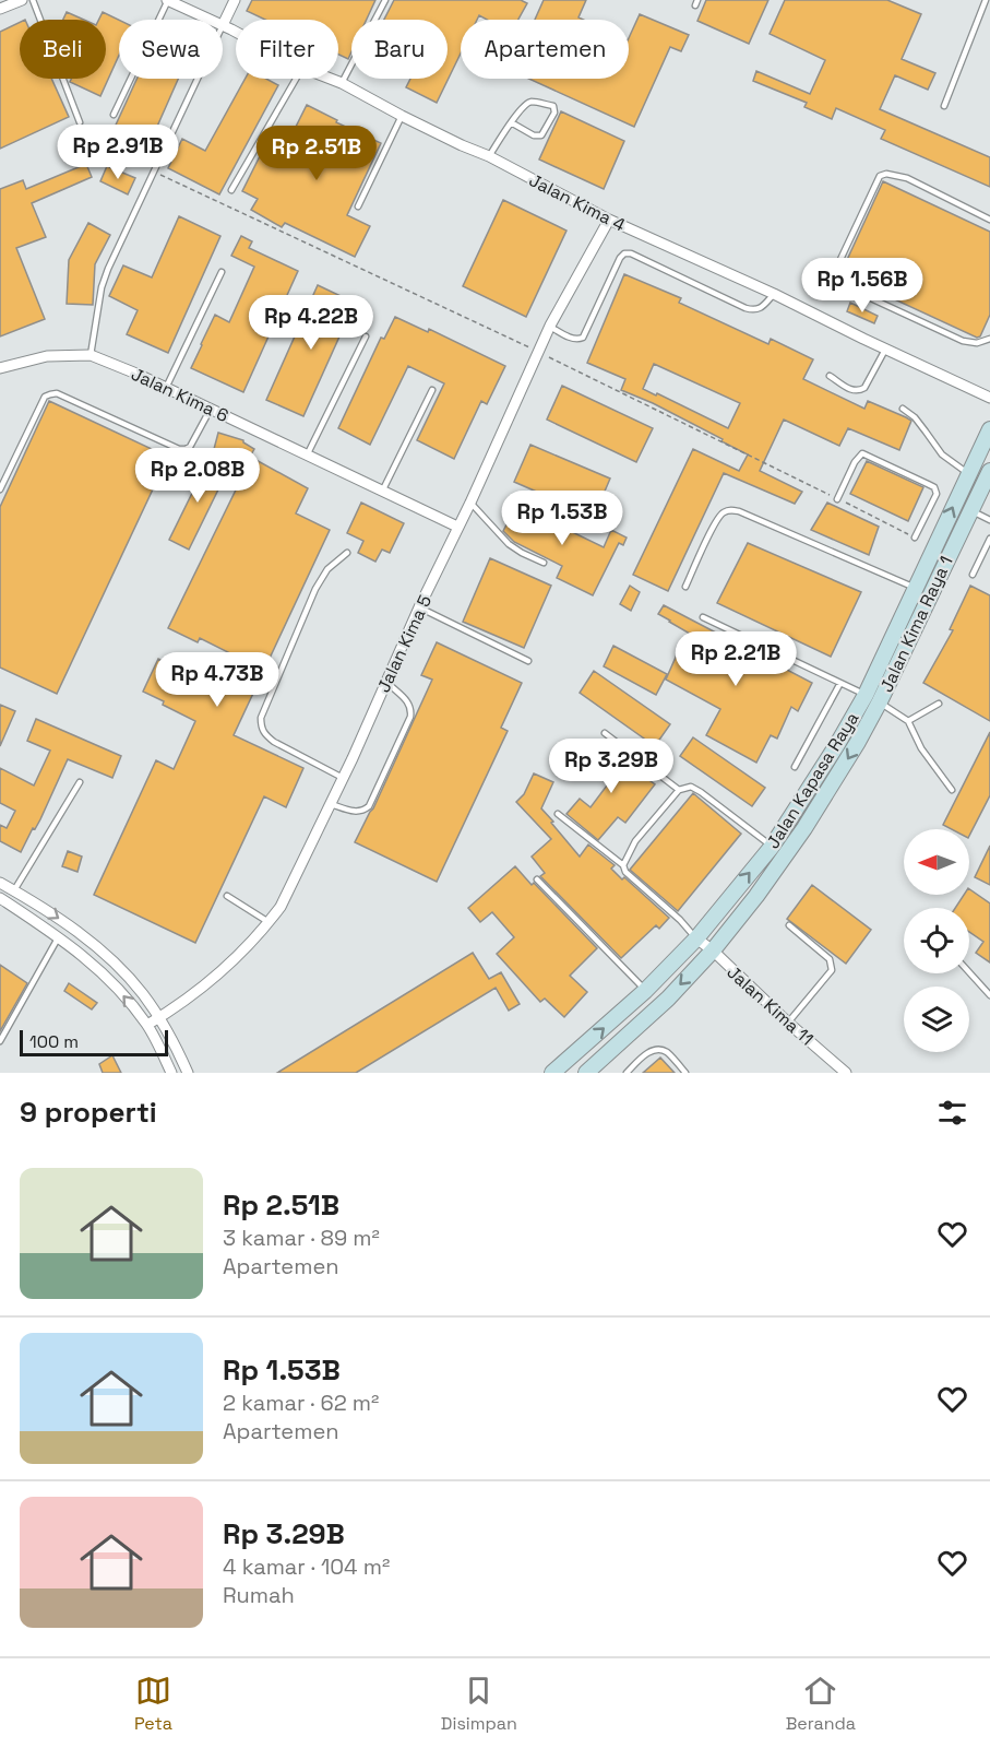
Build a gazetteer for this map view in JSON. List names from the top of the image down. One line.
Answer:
{"streets":{"main road":["Jalan Kima Raya 1","Jalan Kapasa Raya"],"street":["Jalan Kima 4","Jalan Kima 6","Jalan Kima 5","Jalan Kima 11"]},"crossings":[["Jalan Kima 4","Jalan Kima 5"],["Jalan Kima 6","Jalan Kima 5"],["Jalan Kima Raya 1","Jalan Kapasa Raya"],["Jalan Kima Raya 1","Jalan Kima 11"],["Jalan Kapasa Raya","Jalan Kima 11"]],"one_way":["Jalan Kima Raya 1","Jalan Kapasa Raya"],"scale_bar":"100 m","north":"left","page":{"chip":["Beli","Sewa","Filter","Baru","Apartemen"],"price":["Rp 2.91B","Rp 2.51B","Rp 1.56B","Rp 4.22B","Rp 2.08B","Rp 1.53B","Rp 2.21B","Rp 4.73B","Rp 3.29B"],"scale":"100 m","heading":"9 properti","list":[{"name":"Rp 2.51B","note":"3 kamar · 89 m² · Apartemen"},{"name":"Rp 1.53B","note":"2 kamar · 62 m² · Apartemen"},{"name":"Rp 3.29B","note":"4 kamar · 104 m² · Rumah"}],"tabs":["Peta","Disimpan","Beranda"]}}
